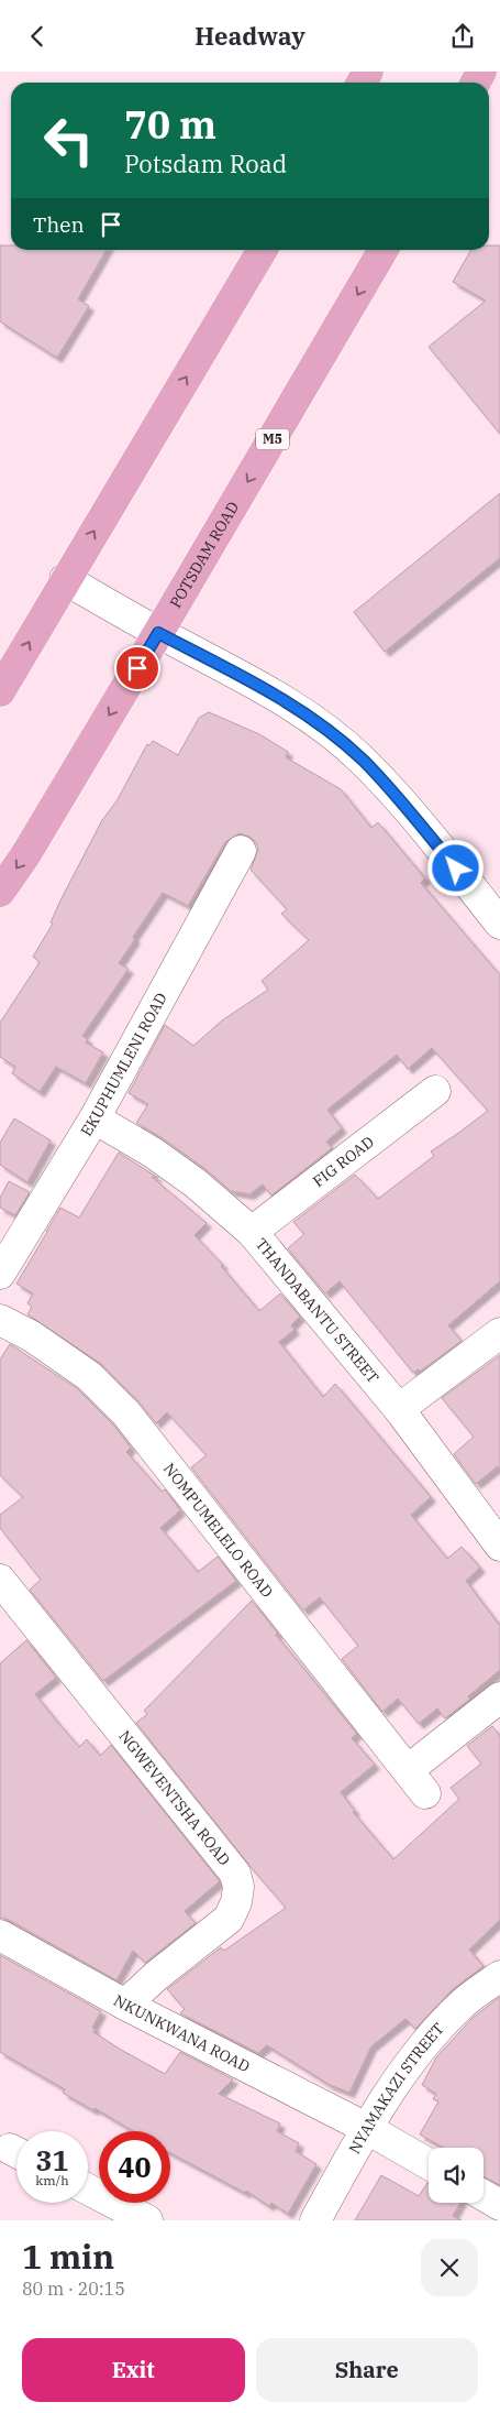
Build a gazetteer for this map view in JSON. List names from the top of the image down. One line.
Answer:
{"streets":{"main road":["M5","POTSDAM ROAD"],"street":["EKUPHUMLENI ROAD","FIG ROAD","THANDABANTU STREET","NOMPUMELELO ROAD","NGWEVENTSHA ROAD","NKUNKWANA ROAD","NYAMAKAZI STREET"]},"crossings":[["EKUPHUMLENI ROAD","THANDABANTU STREET"],["FIG ROAD","THANDABANTU STREET"],["NGWEVENTSHA ROAD","NKUNKWANA ROAD"],["NKUNKWANA ROAD","NYAMAKAZI STREET"]],"page":{"header":"Headway","turn":["70 m","Potsdam Road"],"then":"Then","speed":"31 km/h","limit":"40","heading":["1 min","80 m · 20:15"],"buttons":["Exit","Share"]}}
